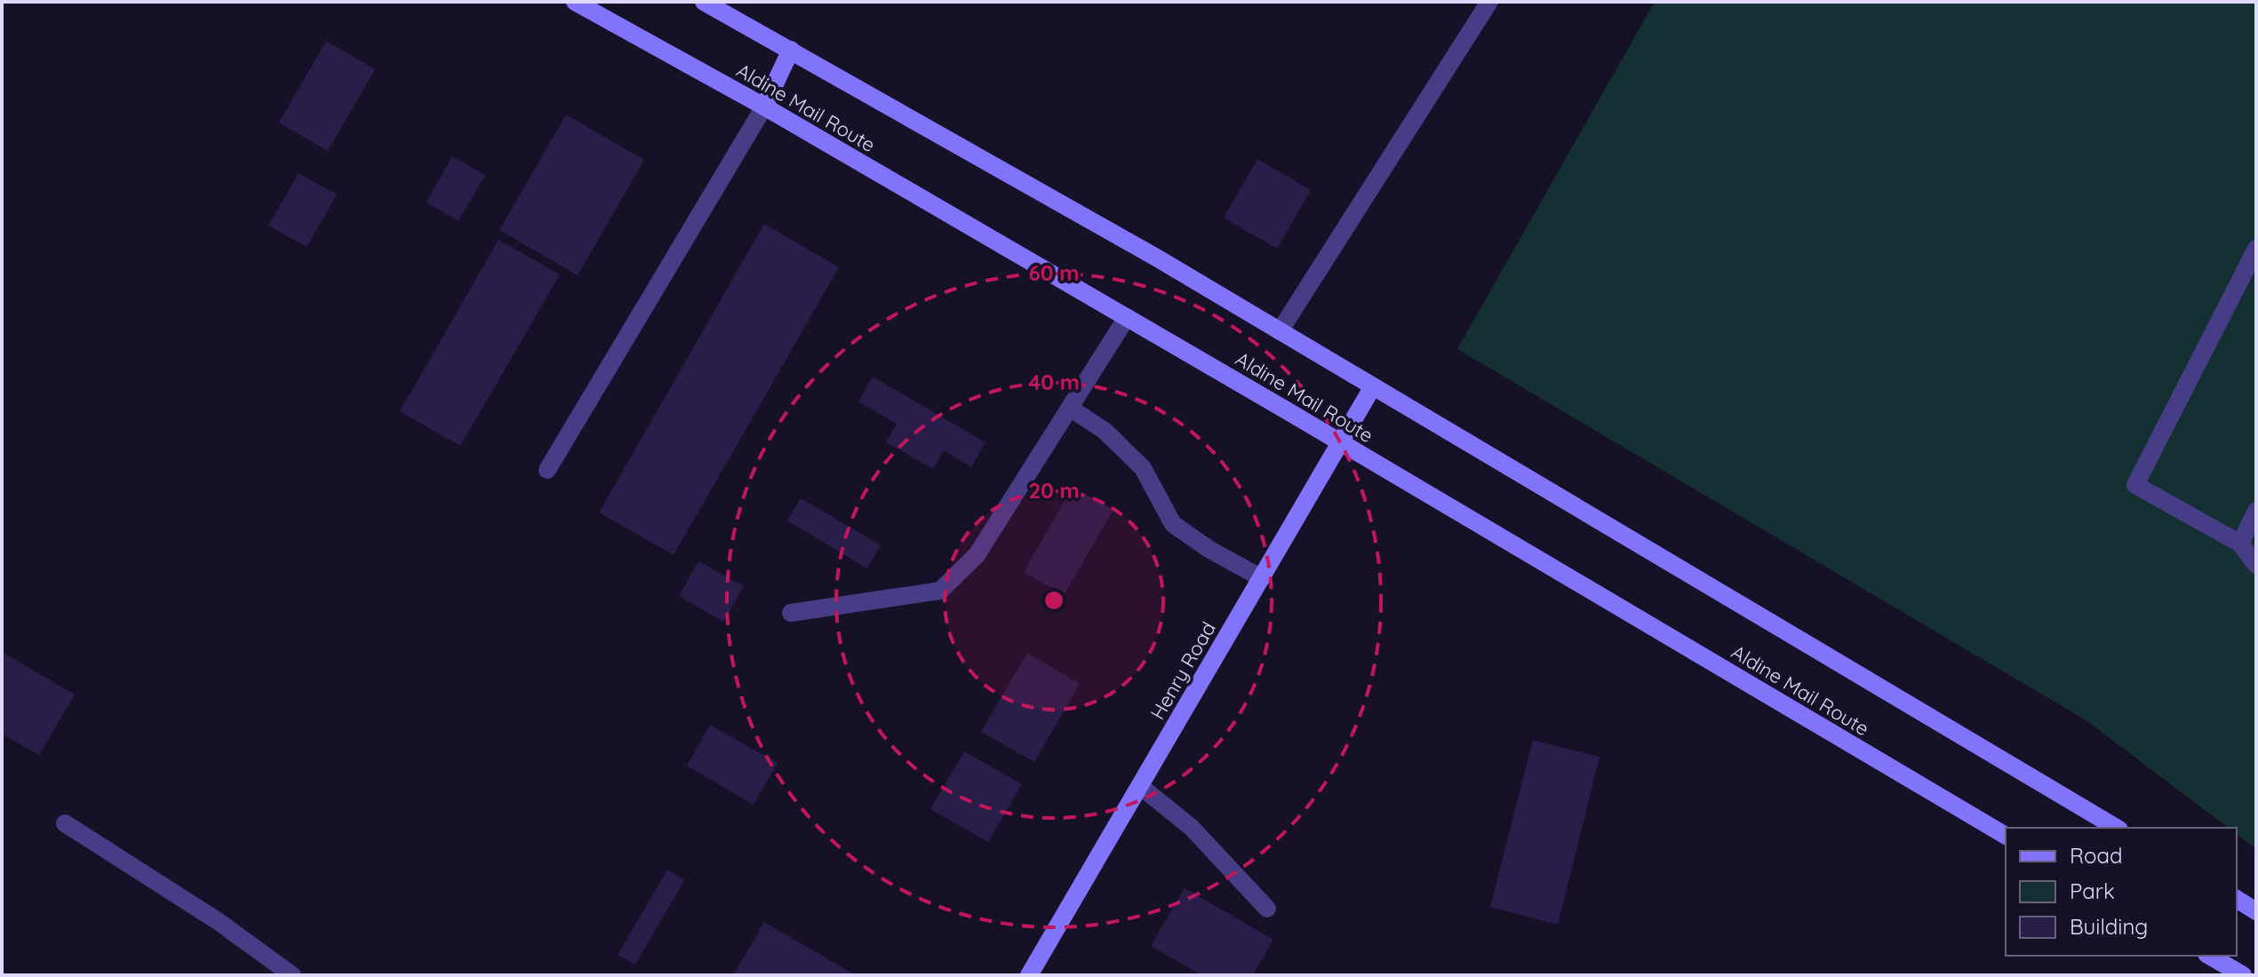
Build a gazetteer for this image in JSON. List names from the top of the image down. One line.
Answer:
{"streets":{"main road":["Aldine Mail Route","Henry Road"]},"crossings":[["Aldine Mail Route","Henry Road"]],"legend":["Road","Park","Building"],"rings":["60 m","40 m","20 m"]}
